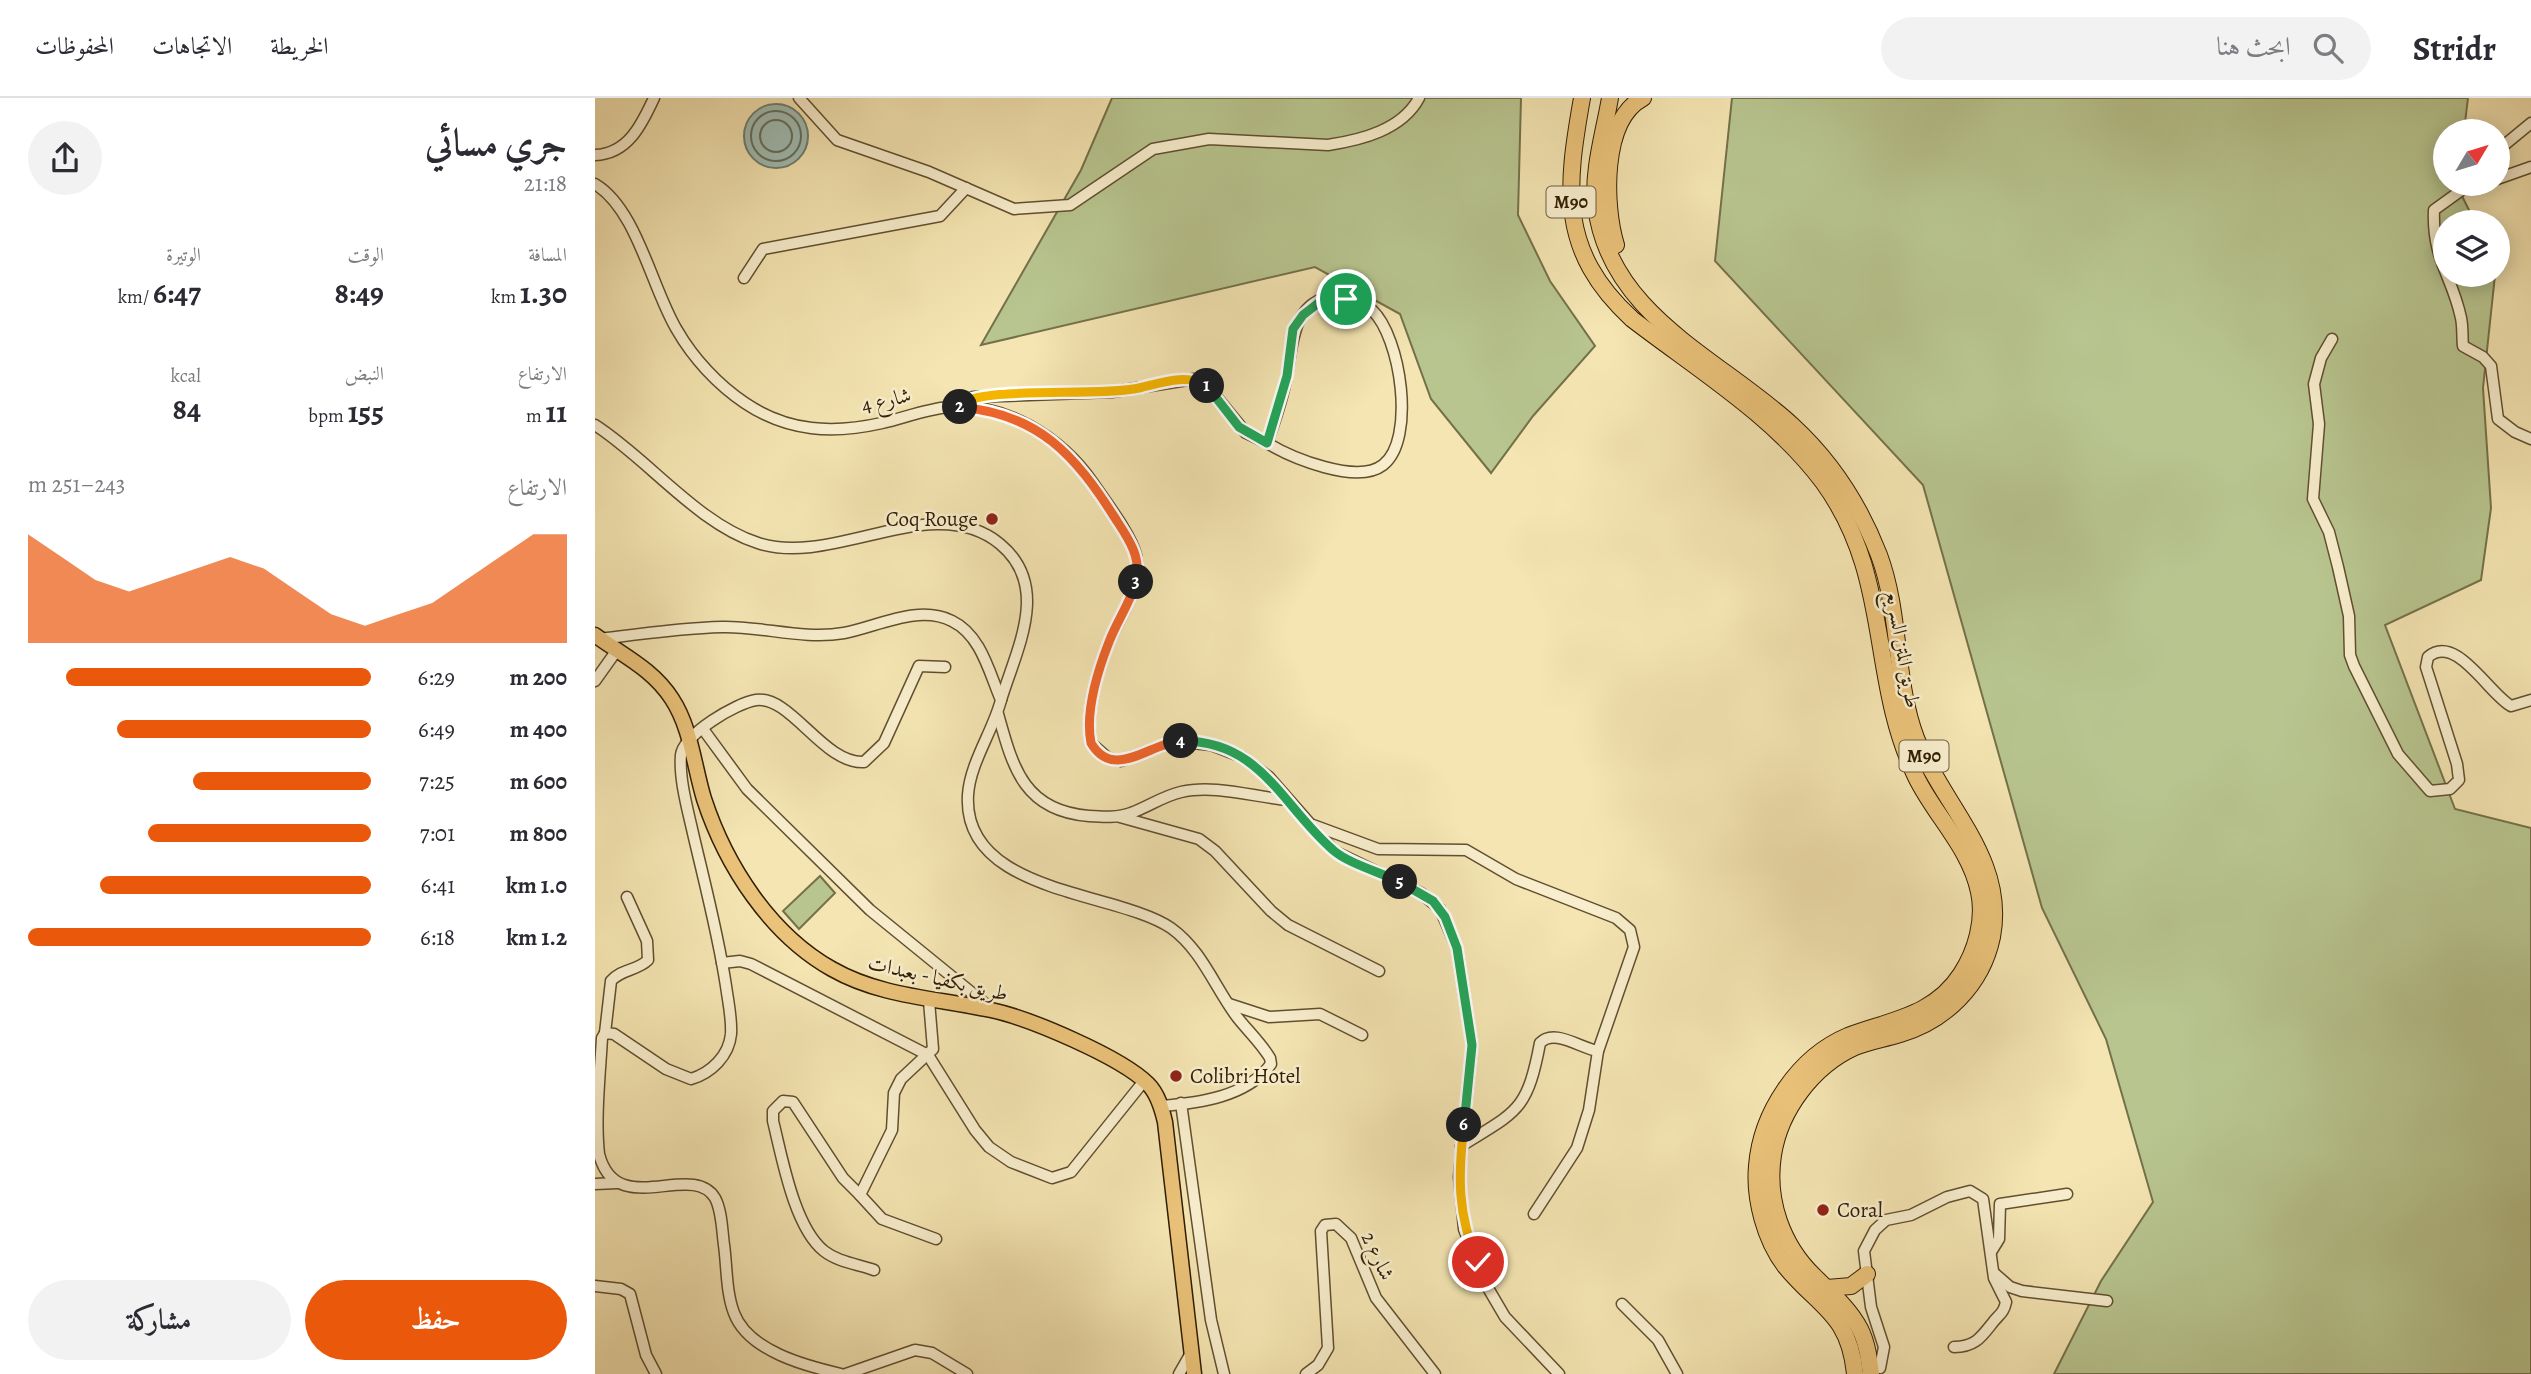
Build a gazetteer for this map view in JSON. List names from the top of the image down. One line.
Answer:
{"streets":{"highway":["M90","طريق المتن السريع"],"main road":["طريق بكفيا - بعبدات"],"street":["شارع 4","شارع 2"]},"places":["Coq Rouge","Colibri Hotel","Coral"],"north":"top right","page":{"header":"Stridr","search":"ابحث هنا","nav":["الخريطة","الاتجاهات","المحفوظات"],"heading":["جري مسائي","21:18"],"stats":[["المسافة","1.30 km"],["الوقت","8:49"],["الوتيرة","6:47 /km"],["الارتفاع","11 m"],["النبض","155 bpm"],["kcal","84"]],"pins":["1","2","3","4","5","6"],"chart":["الارتفاع","243–251 m"],"list":[{"name":"200 m","note":"6:29"},{"name":"400 m","note":"6:49"},{"name":"600 m","note":"7:25"},{"name":"800 m","note":"7:01"},{"name":"1.0 km","note":"6:41"},{"name":"1.2 km","note":"6:18"}],"buttons":["حفظ","مشاركة"]}}
